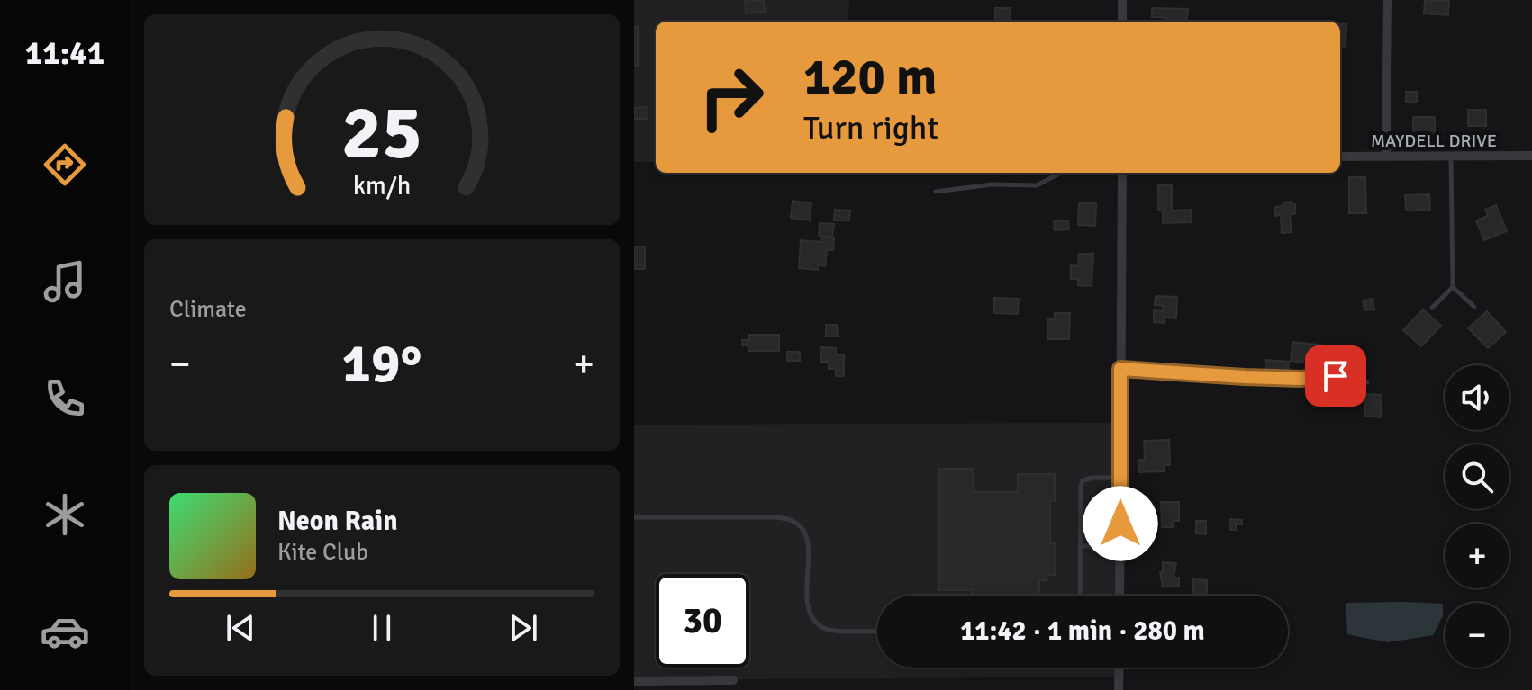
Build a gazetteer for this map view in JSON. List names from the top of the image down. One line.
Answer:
{"streets":{"street":["MAYDELL DRIVE"]},"page":{"tabs":"11:41","turn":["120 m","Turn right"],"tile":"Climate","heat":["−","19°","+"],"map_buttons":["+","−"],"song":["Neon Rain","Kite Club"],"limit":"30","trip":"11:42 · 1 min · 280 m","gauge":["25","km/h"]}}
